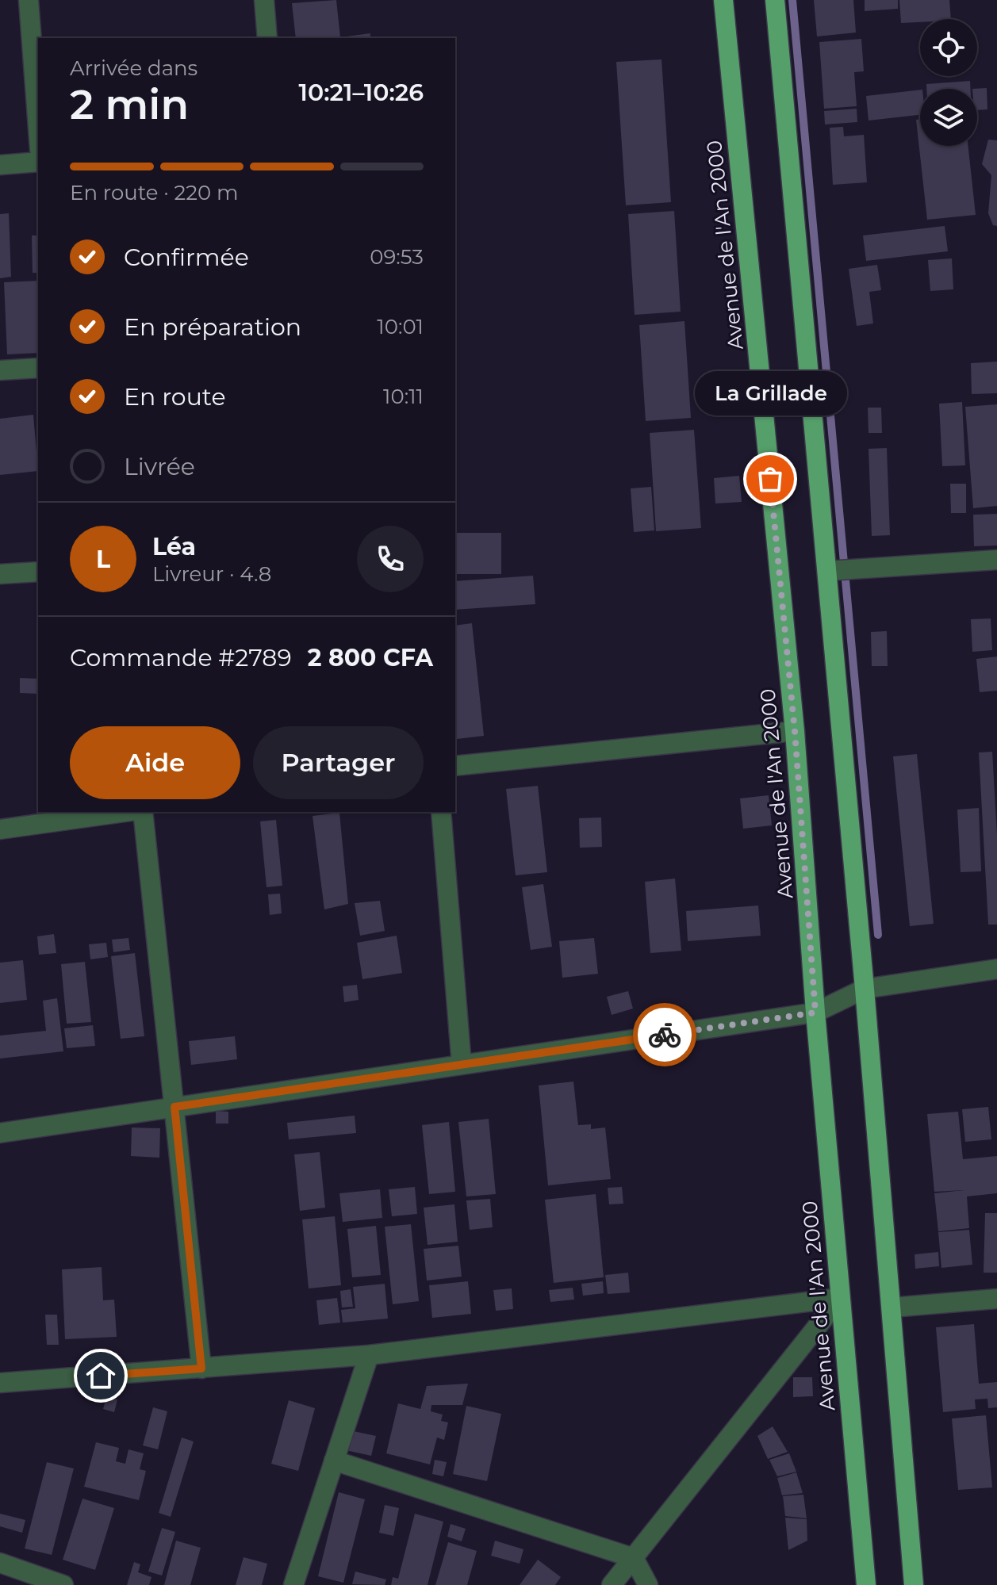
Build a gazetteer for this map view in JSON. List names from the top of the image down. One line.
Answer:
{"streets":{"main road":["Avenue de l'An 2000"]},"places":["La Grillade"],"page":{"heading":["2 min","Arrivée dans","10:21–10:26"],"panel":["Léa","Livreur · 4.8","Commande #2789","2 800 CFA"],"bar":"En route · 220 m","list":[["Confirmée","09:53"],["En préparation","10:01"],["En route","10:11"],"Livrée"],"bubble":"La Grillade","round":"L","buttons":["Aide","Partager"]}}
